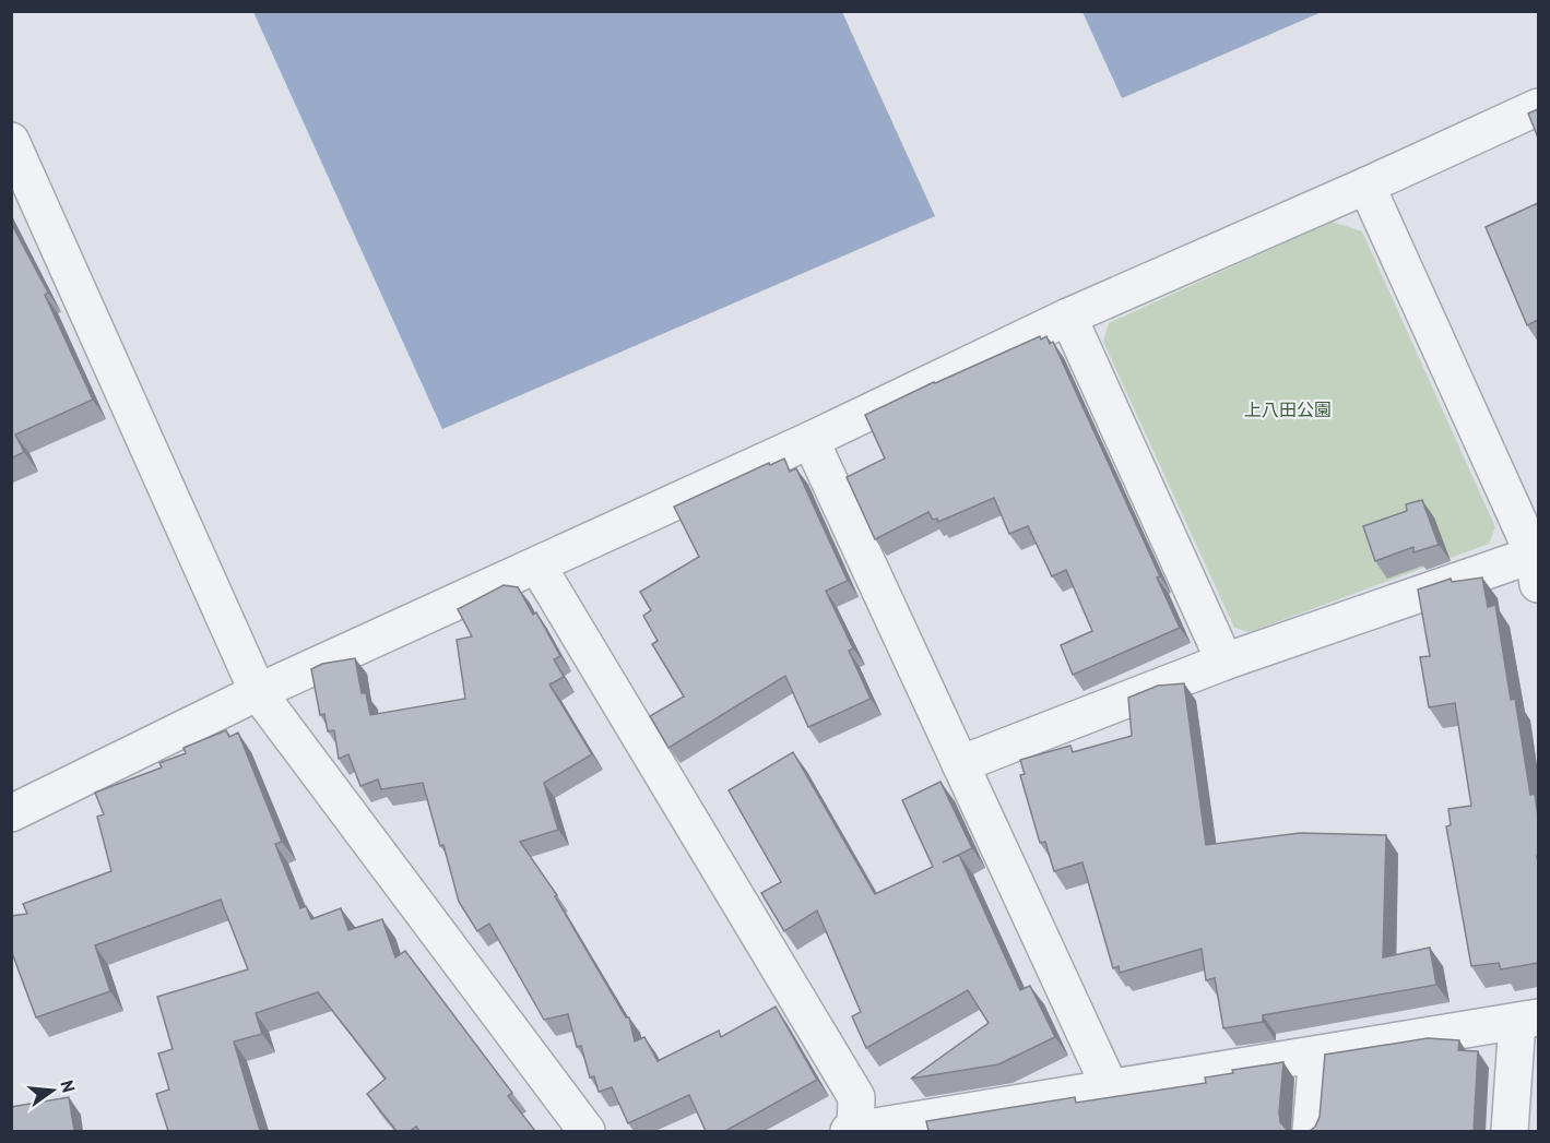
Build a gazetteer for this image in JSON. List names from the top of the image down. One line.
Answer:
{"parks":["上八田公園"],"north":"right"}
